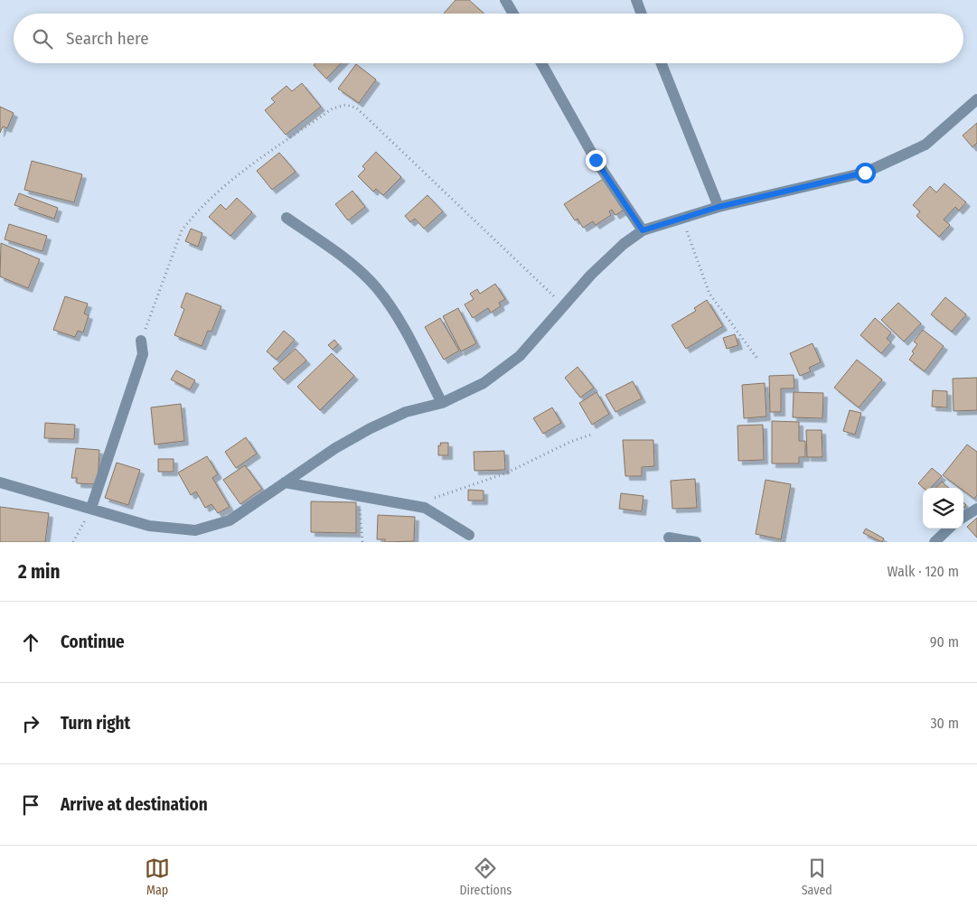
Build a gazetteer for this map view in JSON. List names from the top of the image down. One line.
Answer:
{"page":{"search":"Search here","heading":["2 min","Walk · 120 m"],"list":[["Continue","90 m"],["Turn right","30 m"],"Arrive at destination"],"nav":["Map","Directions","Saved"]}}
